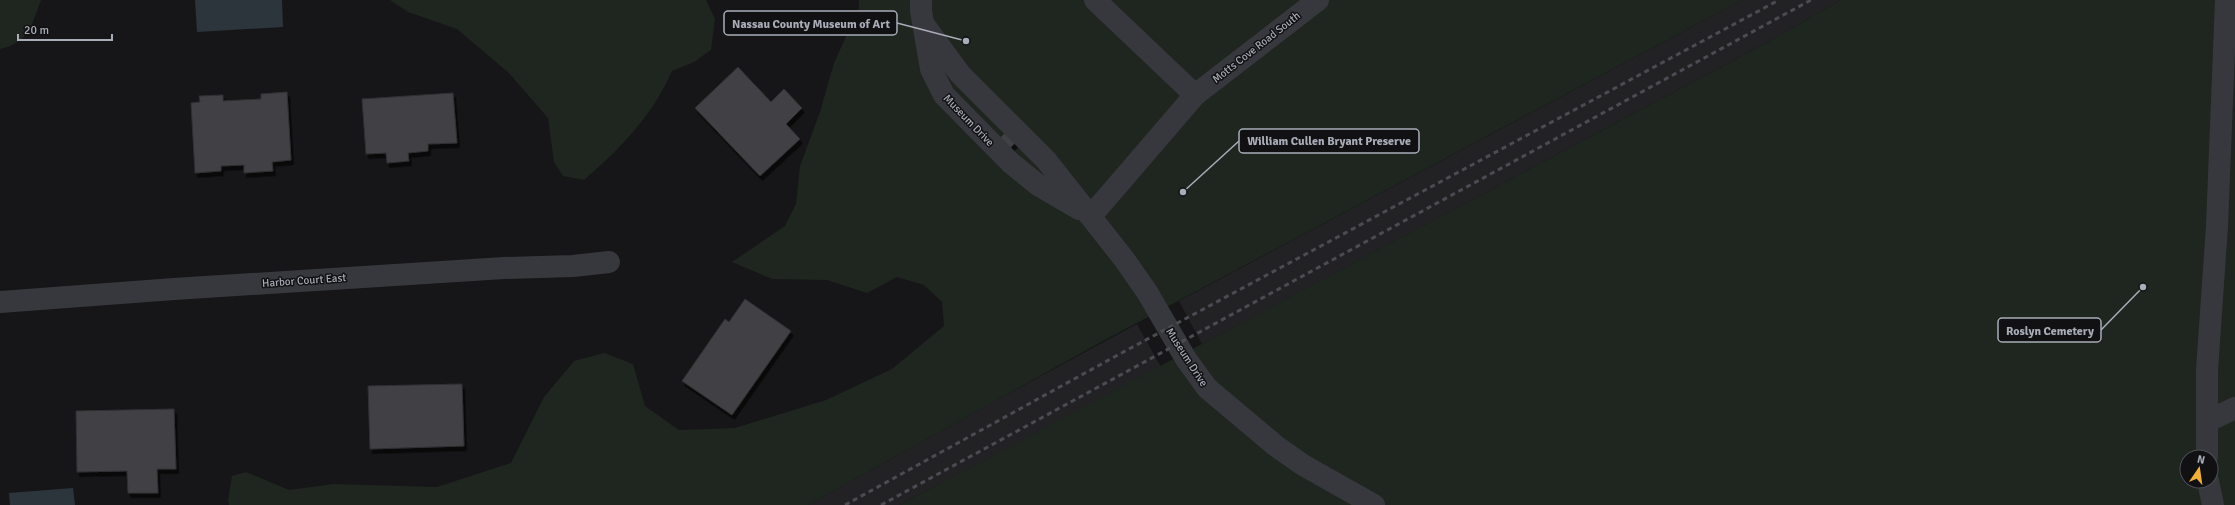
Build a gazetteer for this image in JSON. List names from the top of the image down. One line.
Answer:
{"streets":{"street":["Motts Cove Road South","Museum Drive","Harbor Court East"]},"places":["Nassau County Museum of Art","William Cullen Bryant Preserve","Roslyn Cemetery"],"scale_bar":"20 m","north":"top"}
